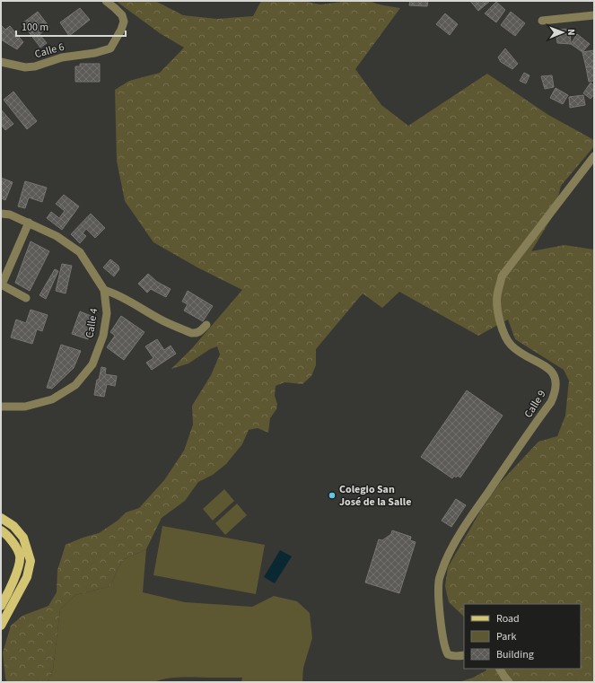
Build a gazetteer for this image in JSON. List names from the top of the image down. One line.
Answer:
{"streets":{"street":["Calle 6","Calle 4","Calle 9"]},"places":["Colegio San José de la Salle"],"legend":["Road","Park","Building"],"scale_bar":"100 m","north":"right"}
